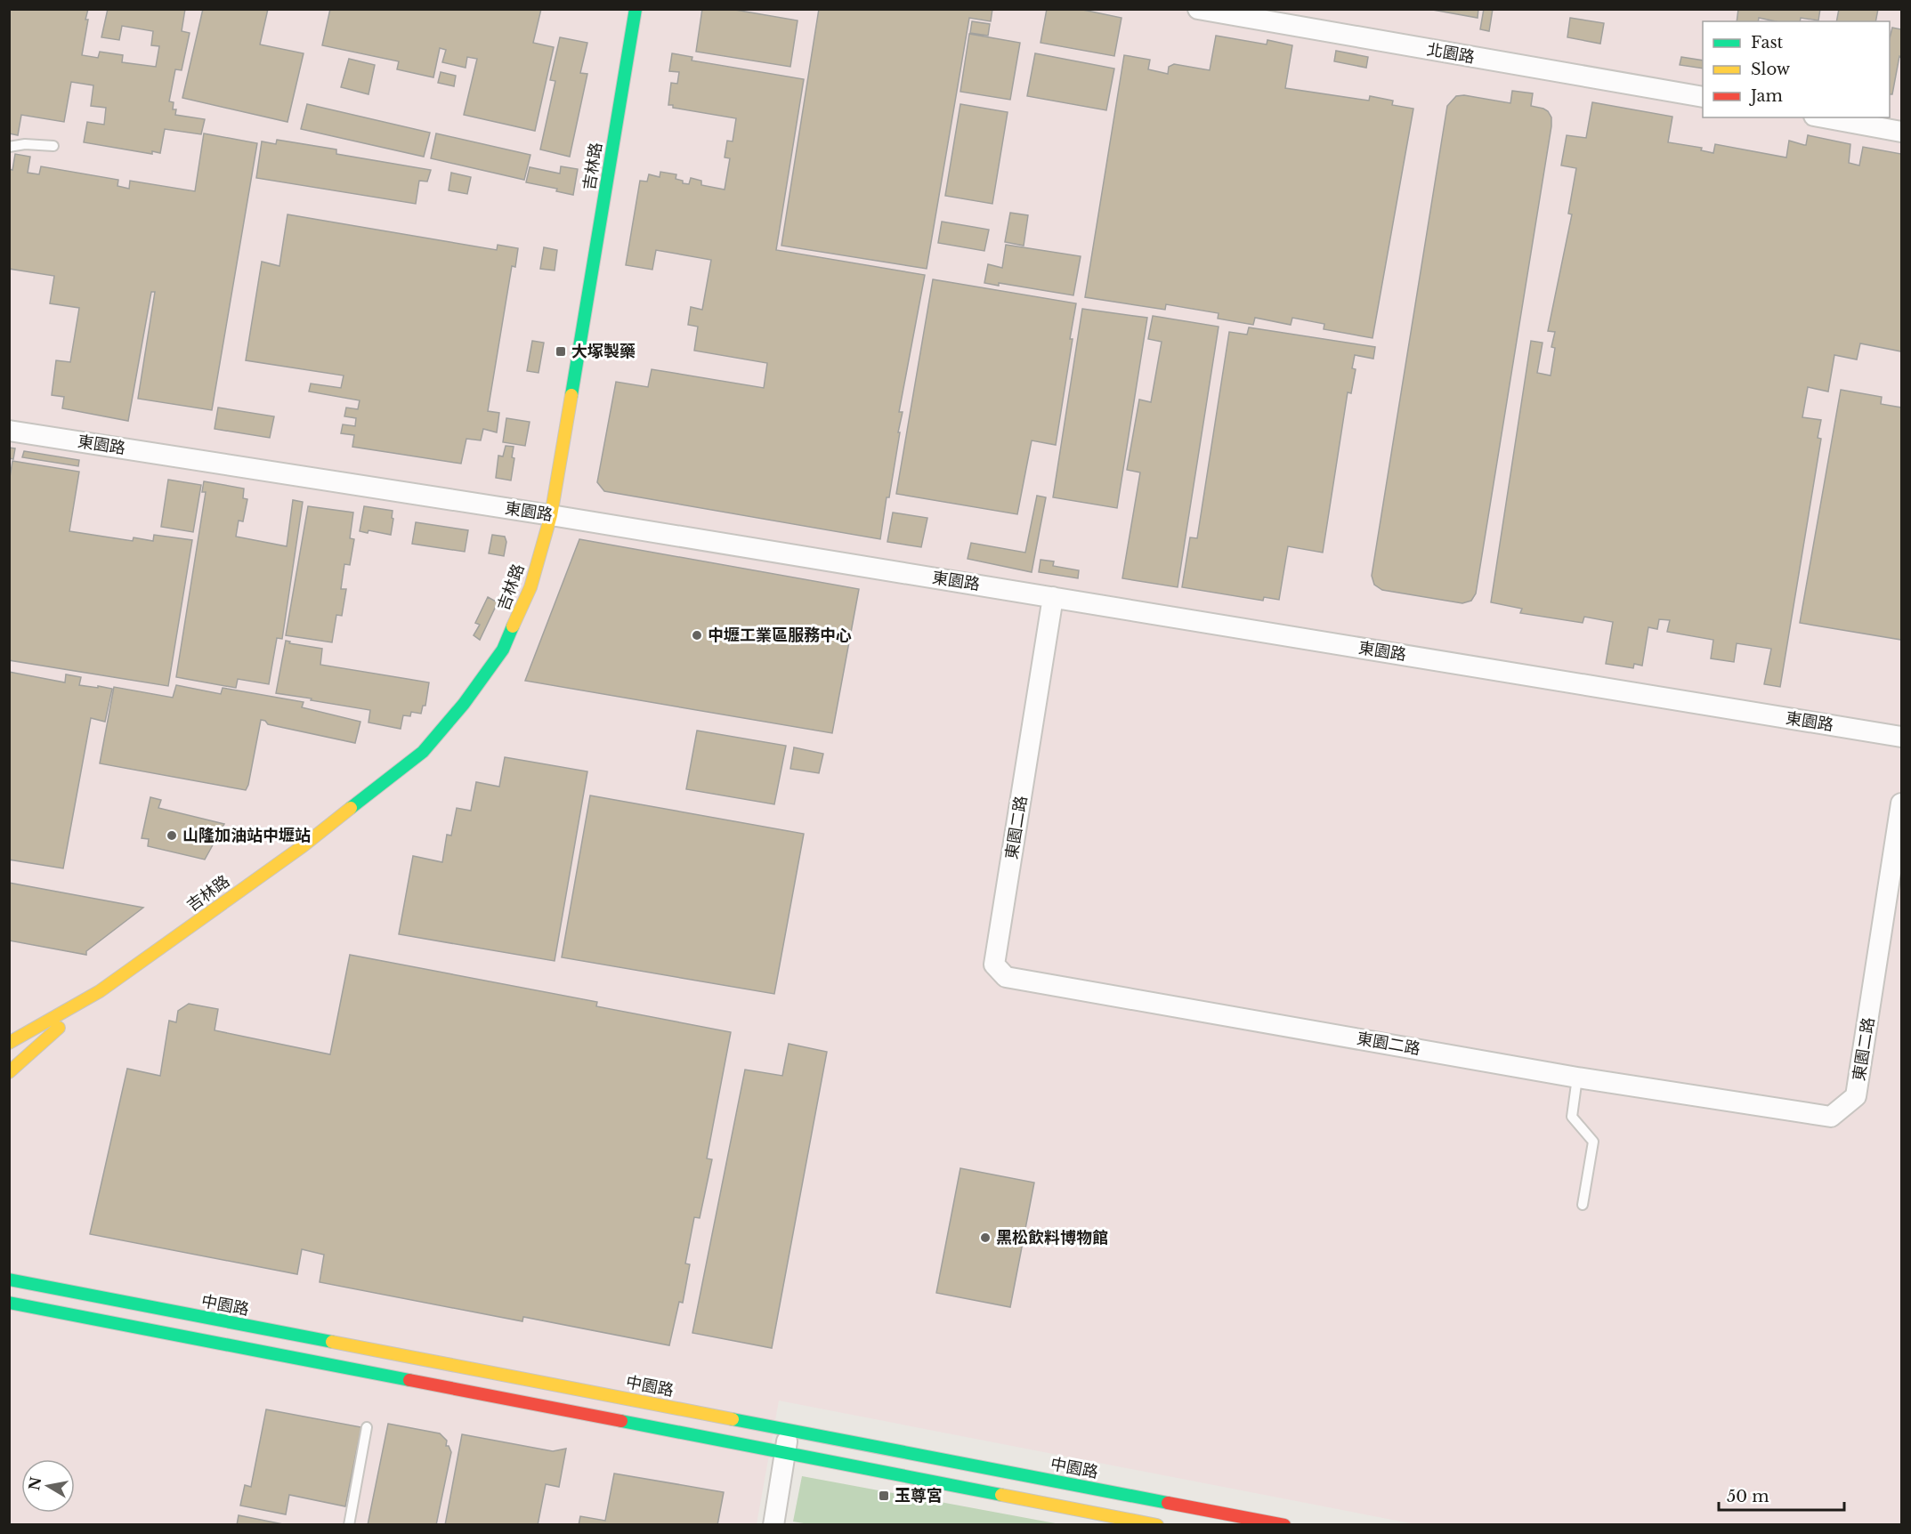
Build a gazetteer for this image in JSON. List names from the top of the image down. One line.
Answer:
{"streets":{"main road":["吉林路","中園路"],"street":["北園路","東園路","東園二路"]},"crossings":[["吉林路","東園路"],["東園路","東園二路"]],"places":{"transit":["大塚製藥","玉尊宮"],"other":["中壢工業區服務中心","山隆加油站中壢站","黑松飲料博物館"]},"legend":["Fast","Slow","Jam"],"scale_bar":"50 m","north":"left"}
